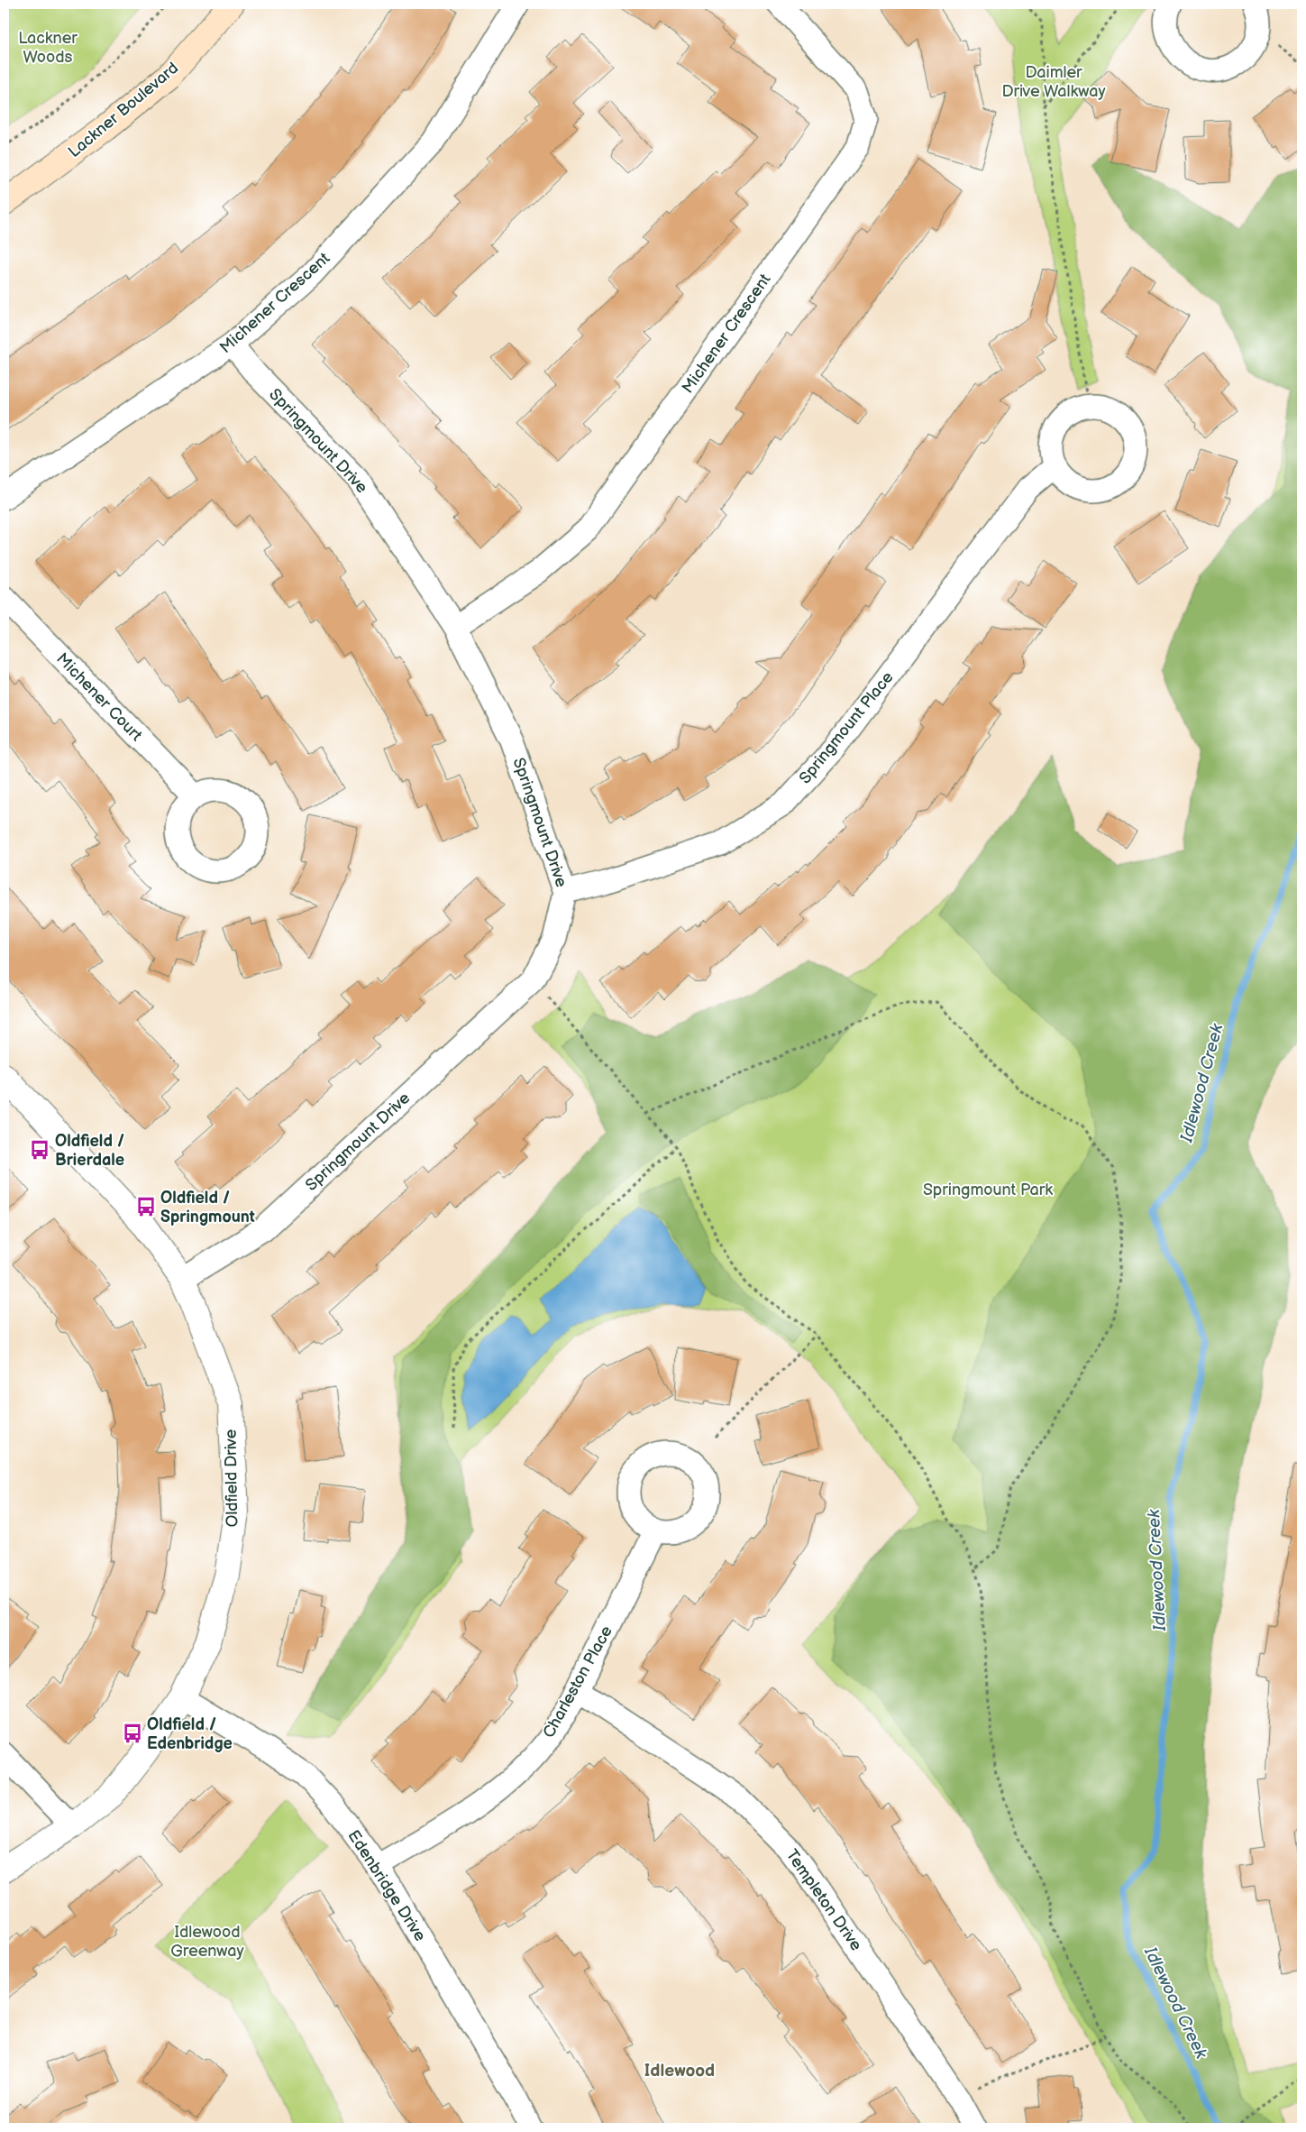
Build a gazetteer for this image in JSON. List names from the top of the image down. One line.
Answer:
{"streets":{"main road":["Lackner Boulevard"],"street":["Michener Crescent","Springmount Drive","Michener Court","Springmount Place","Oldfield Drive","Charleston Place","Edenbridge Drive","Templeton Drive"]},"crossings":[["Michener Crescent","Springmount Drive"],["Springmount Drive","Springmount Place"],["Springmount Drive","Oldfield Drive"],["Oldfield Drive","Edenbridge Drive"],["Charleston Place","Edenbridge Drive"],["Charleston Place","Templeton Drive"]],"districts":["Idlewood"],"water":["Idlewood Creek"],"parks":["Lackner Woods","Daimler Drive Walkway","Springmount Park","Idlewood Greenway"],"places":{"bus stop":["Oldfield / Brierdale","Oldfield / Springmount","Oldfield / Edenbridge"]}}
